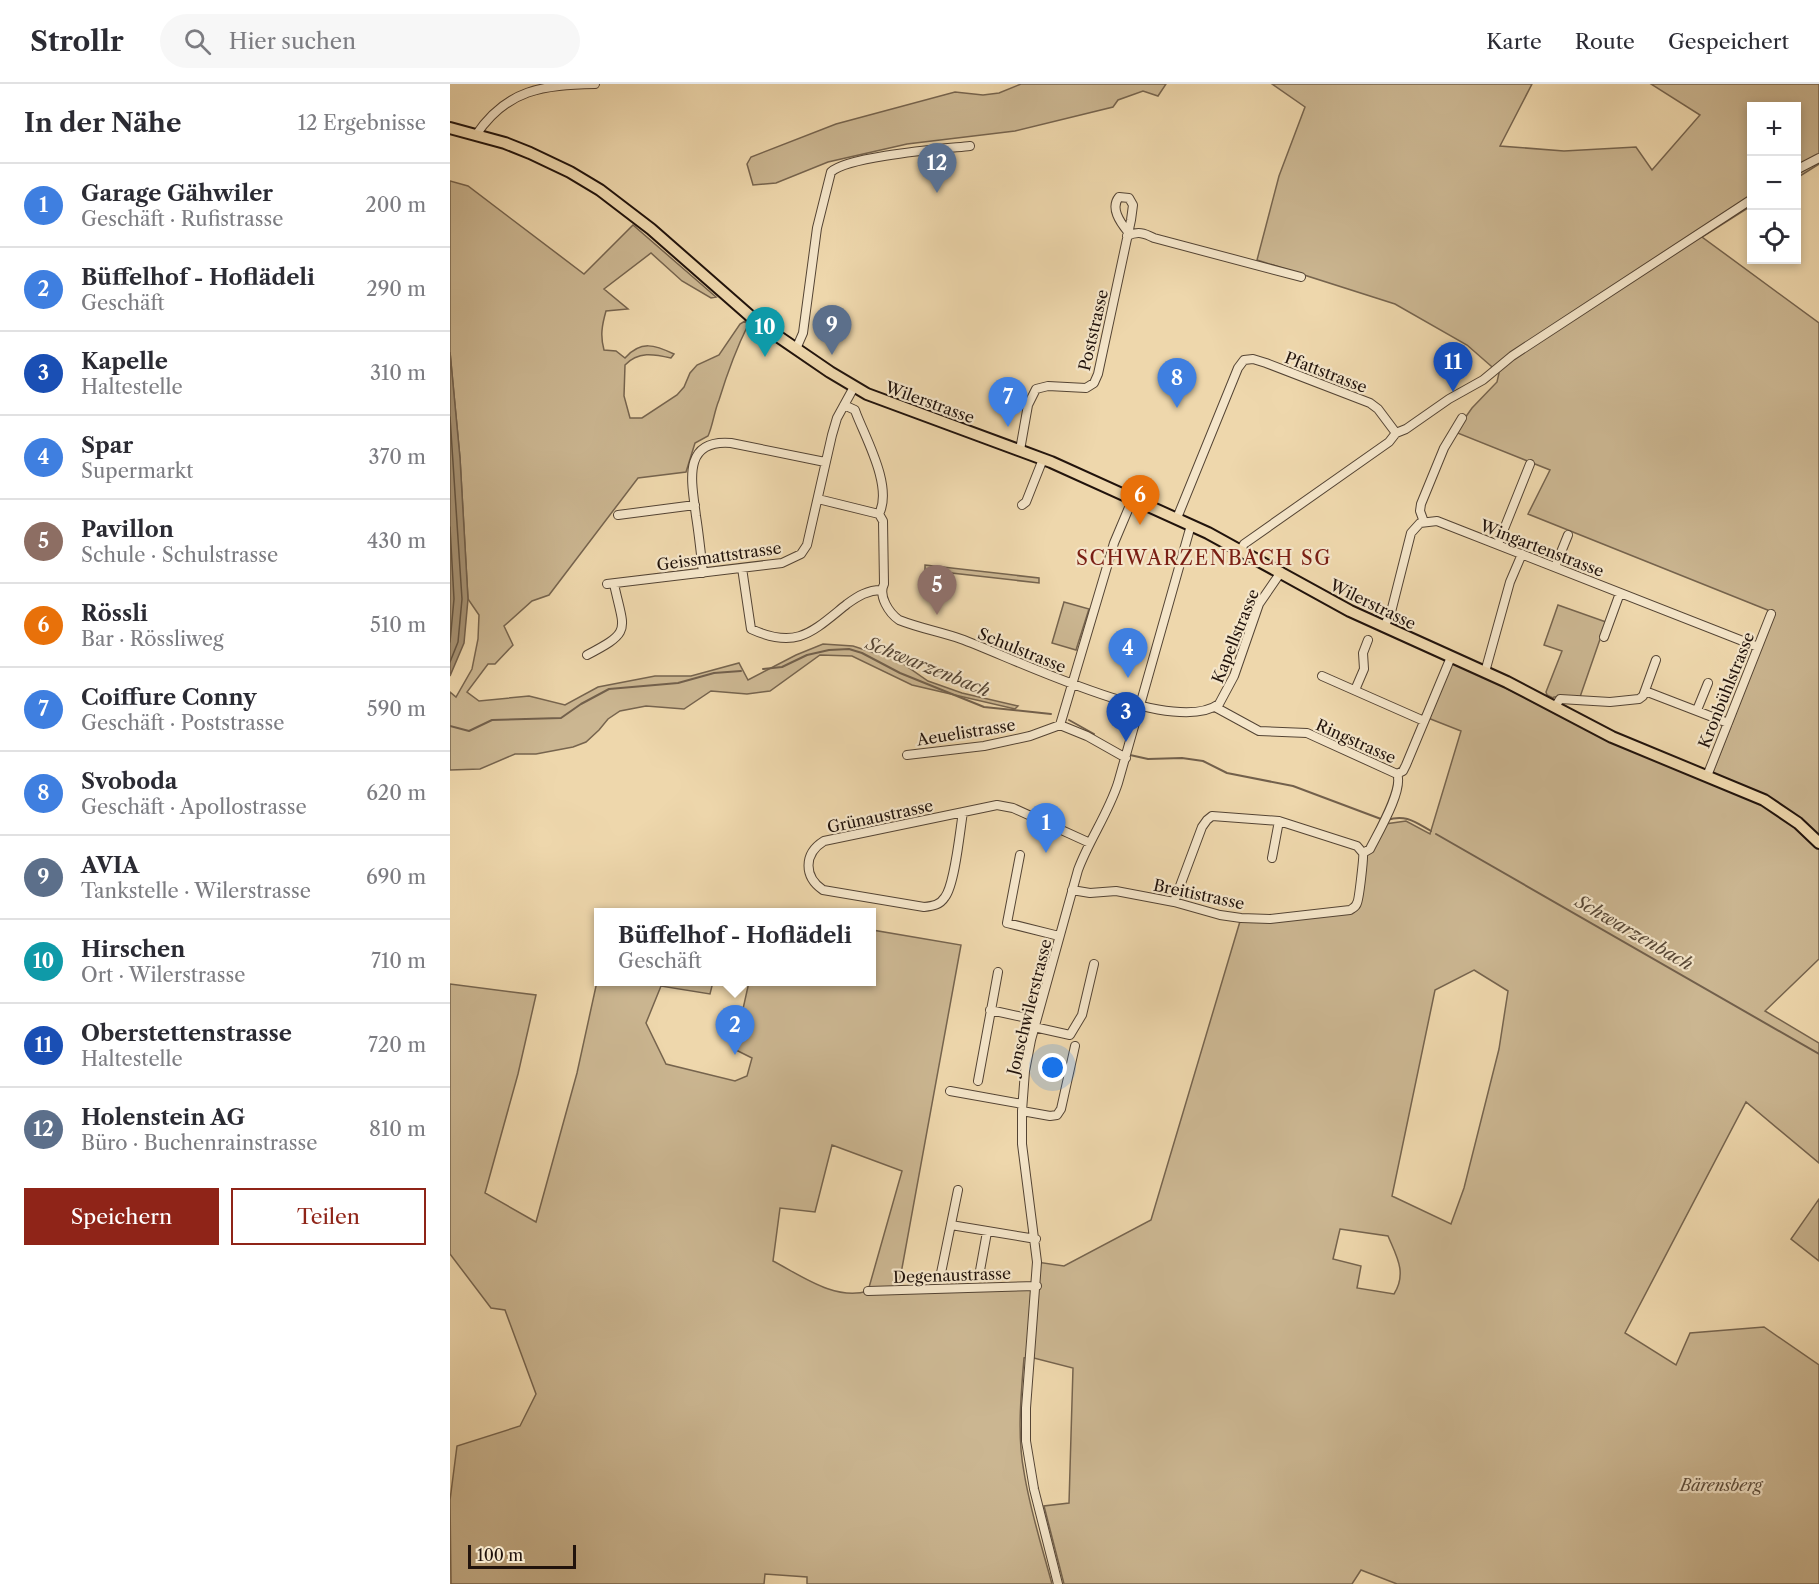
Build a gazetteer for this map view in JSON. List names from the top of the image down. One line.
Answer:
{"streets":{"main road":["Wilerstrasse"],"street":["Poststrasse","Pfattstrasse","Wingartenstrasse","Geissmattstrasse","Kapellstrasse","Schulstrasse","Kronbühlstrasse","Aeuelistrasse","Ringstrasse","Grünaustrasse","Breitistrasse","Jonschwilerstrasse","Degenaustrasse"]},"crossings":[["Poststrasse","Wilerstrasse"],["Pfattstrasse","Wilerstrasse"],["Wilerstrasse","Geissmattstrasse"],["Wilerstrasse","Kapellstrasse"],["Wilerstrasse","Kronbühlstrasse"],["Wilerstrasse","Ringstrasse"],["Wilerstrasse","Jonschwilerstrasse"],["Wingartenstrasse","Kronbühlstrasse"],["Kapellstrasse","Schulstrasse"],["Kapellstrasse","Ringstrasse"],["Kapellstrasse","Jonschwilerstrasse"],["Schulstrasse","Jonschwilerstrasse"],["Ringstrasse","Breitistrasse"],["Grünaustrasse","Jonschwilerstrasse"],["Breitistrasse","Jonschwilerstrasse"],["Jonschwilerstrasse","Degenaustrasse"]],"districts":["SCHWARZENBACH SG"],"water":["Schwarzenbach"],"parks":["Bärensberg"],"scale_bar":"100 m","page":{"header":"Strollr","search":"Hier suchen","nav":["Karte","Route","Gespeichert"],"heading":["In der Nähe","12 Ergebnisse"],"map_buttons":["+","−"],"pins":["12","9","10","11","8","7","6","5","4","3","1","2"],"list":[{"mark":"1","name":"Garage Gähwiler","note":"Geschäft · Rufistrasse","value":"200 m"},{"mark":"2","name":"Büffelhof - Hoflädeli","note":"Geschäft","value":"290 m"},{"mark":"3","name":"Kapelle","note":"Haltestelle","value":"310 m"},{"mark":"4","name":"Spar","note":"Supermarkt","value":"370 m"},{"mark":"5","name":"Pavillon","note":"Schule · Schulstrasse","value":"430 m"},{"mark":"6","name":"Rössli","note":"Bar · Rössliweg","value":"510 m"},{"mark":"7","name":"Coiffure Conny","note":"Geschäft · Poststrasse","value":"590 m"},{"mark":"8","name":"Svoboda","note":"Geschäft · Apollostrasse","value":"620 m"},{"mark":"9","name":"AVIA","note":"Tankstelle · Wilerstrasse","value":"690 m"},{"mark":"10","name":"Hirschen","note":"Ort · Wilerstrasse","value":"710 m"},{"mark":"11","name":"Oberstettenstrasse","note":"Haltestelle","value":"720 m"},{"mark":"12","name":"Holenstein AG","note":"Büro · Buchenrainstrasse","value":"810 m"}],"popup":["Büffelhof - Hoflädeli","Geschäft"],"buttons":["Speichern","Teilen"],"scale":"100 m"}}
